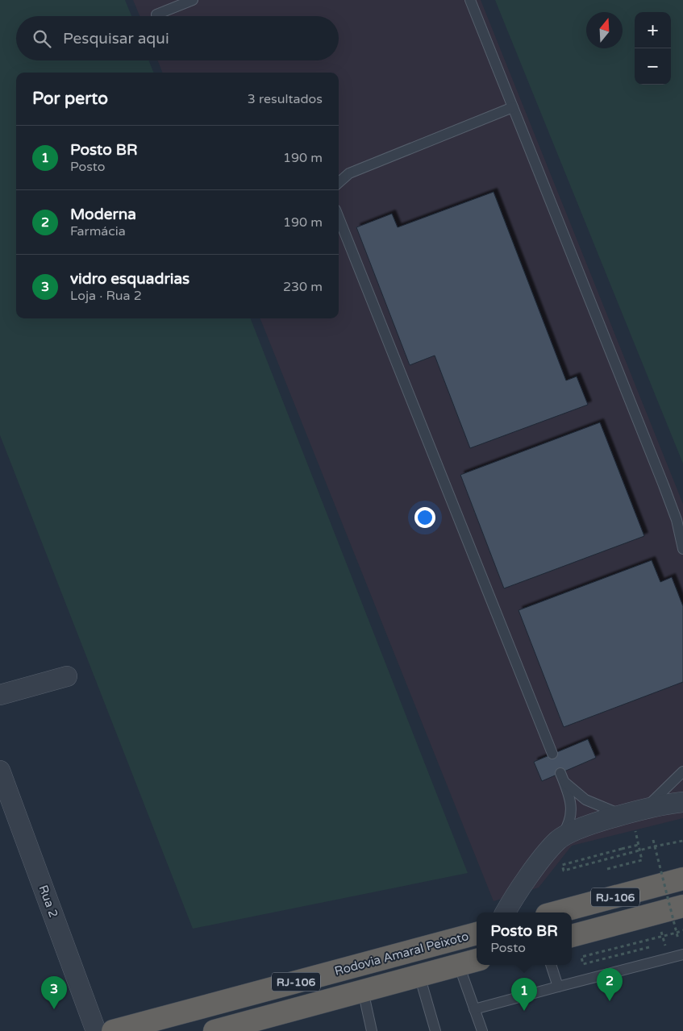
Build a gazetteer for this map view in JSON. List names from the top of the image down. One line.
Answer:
{"streets":{"highway":["RJ-106","Rodovia Amaral Peixoto"],"street":["Rua 2"]},"north":"top","page":{"map_buttons":["+","−"],"search":"Pesquisar aqui","heading":["Por perto","3 resultados"],"list":[{"mark":"1","name":"Posto BR","note":"Posto","value":"190 m"},{"mark":"2","name":"Moderna","note":"Farmácia","value":"190 m"},{"mark":"3","name":"vidro esquadrias","note":"Loja · Rua 2","value":"230 m"}],"popup":["Posto BR","Posto"],"pins":["2","3","1"]}}
